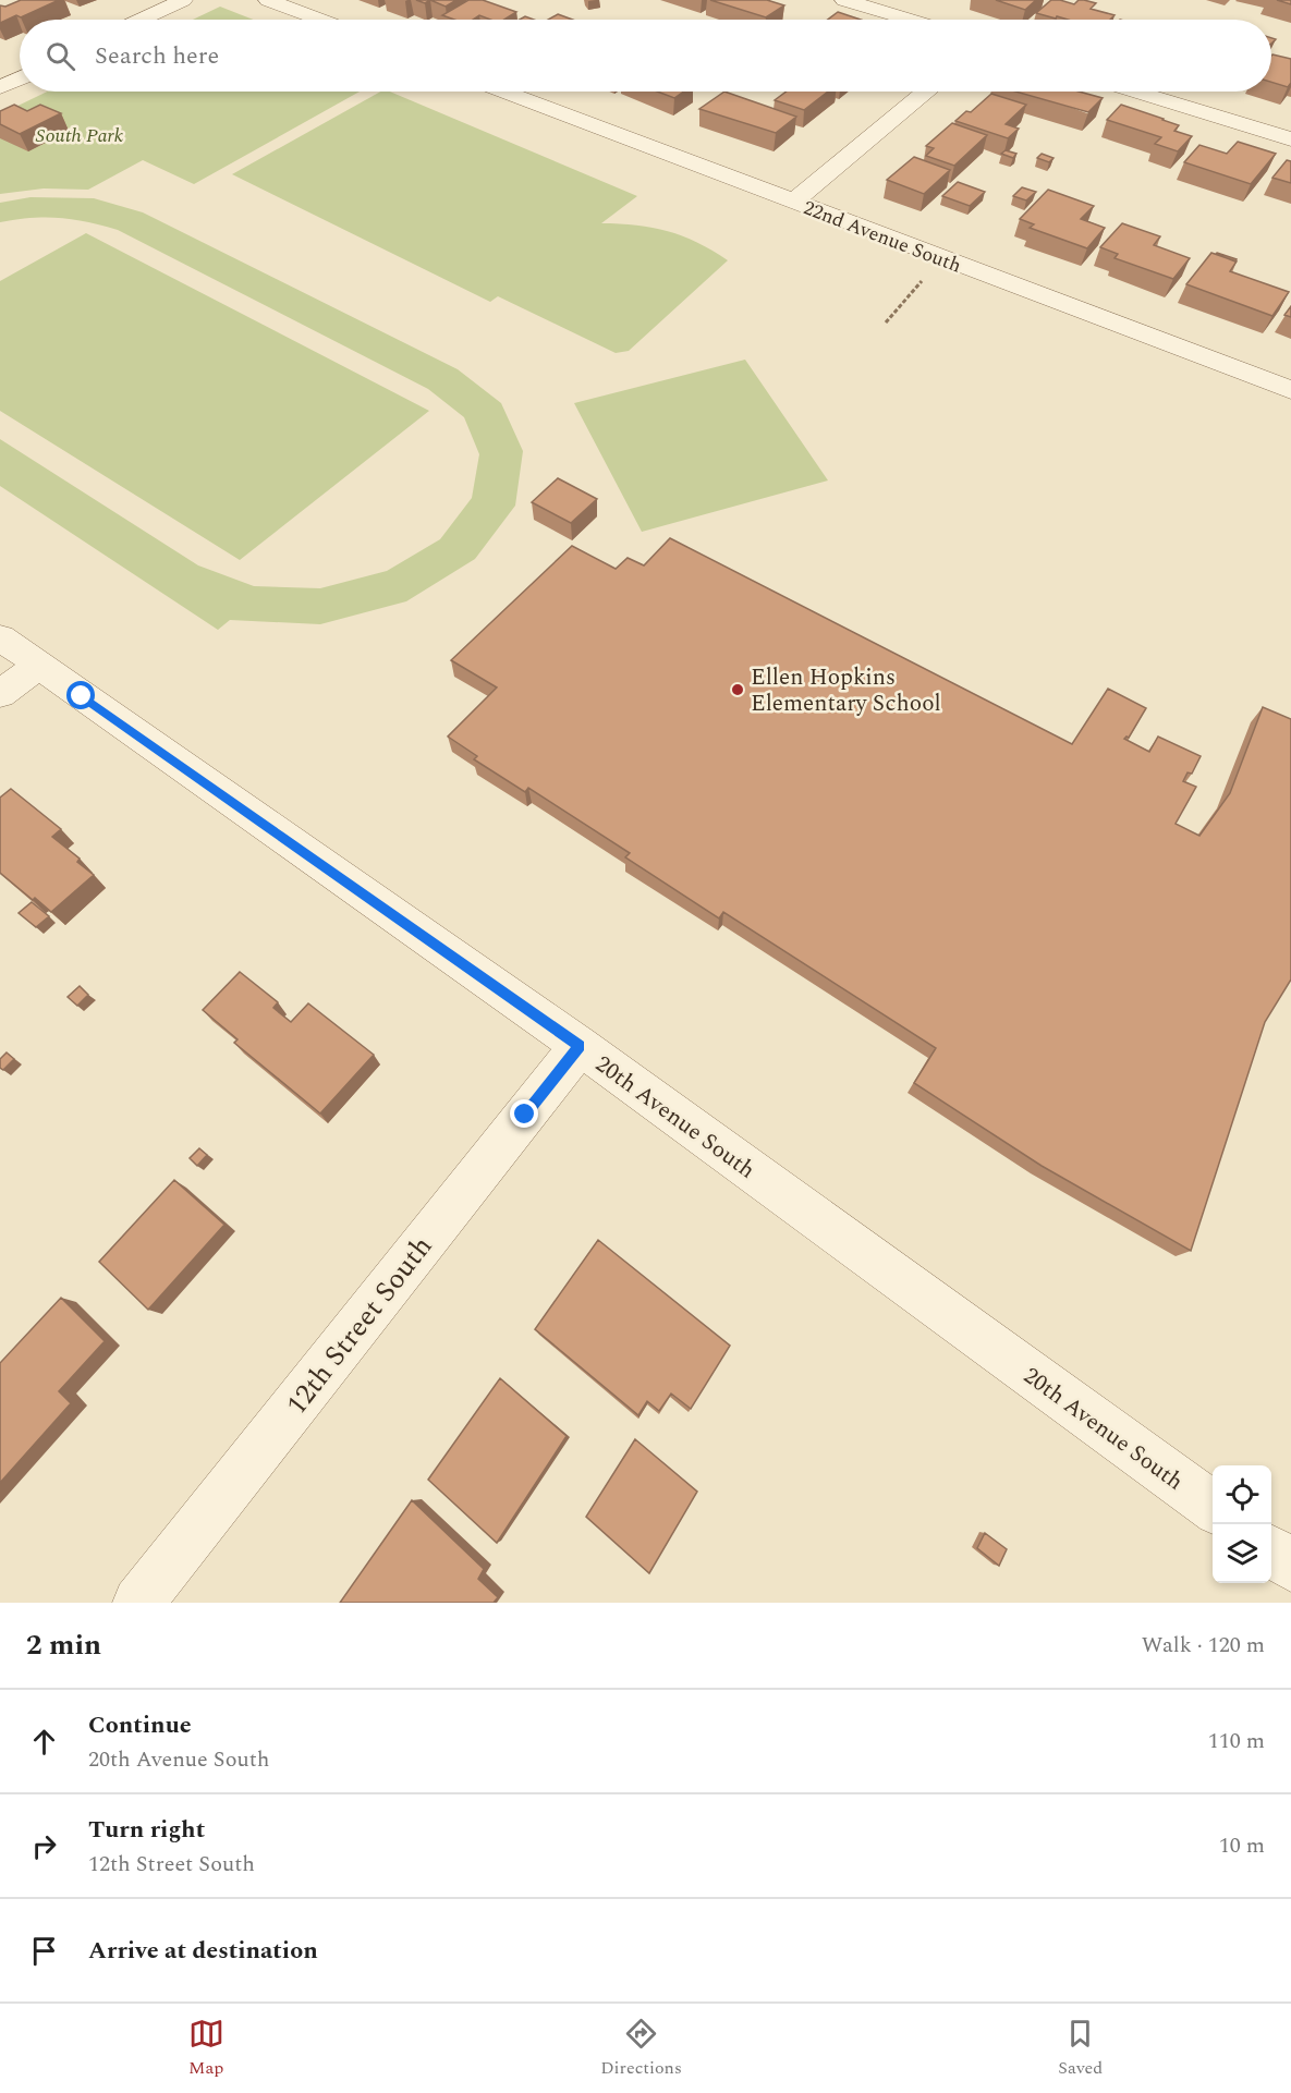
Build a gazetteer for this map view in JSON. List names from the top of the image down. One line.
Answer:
{"streets":{"street":["22nd Avenue South","20th Avenue South","12th Street South"]},"crossings":[["20th Avenue South","12th Street South"]],"parks":["South Park"],"places":["Ellen Hopkins Elementary School"],"page":{"search":"Search here","heading":["2 min","Walk · 120 m"],"list":[["Continue","20th Avenue South","110 m"],["Turn right","12th Street South","10 m"],"Arrive at destination"],"nav":["Map","Directions","Saved"]}}
